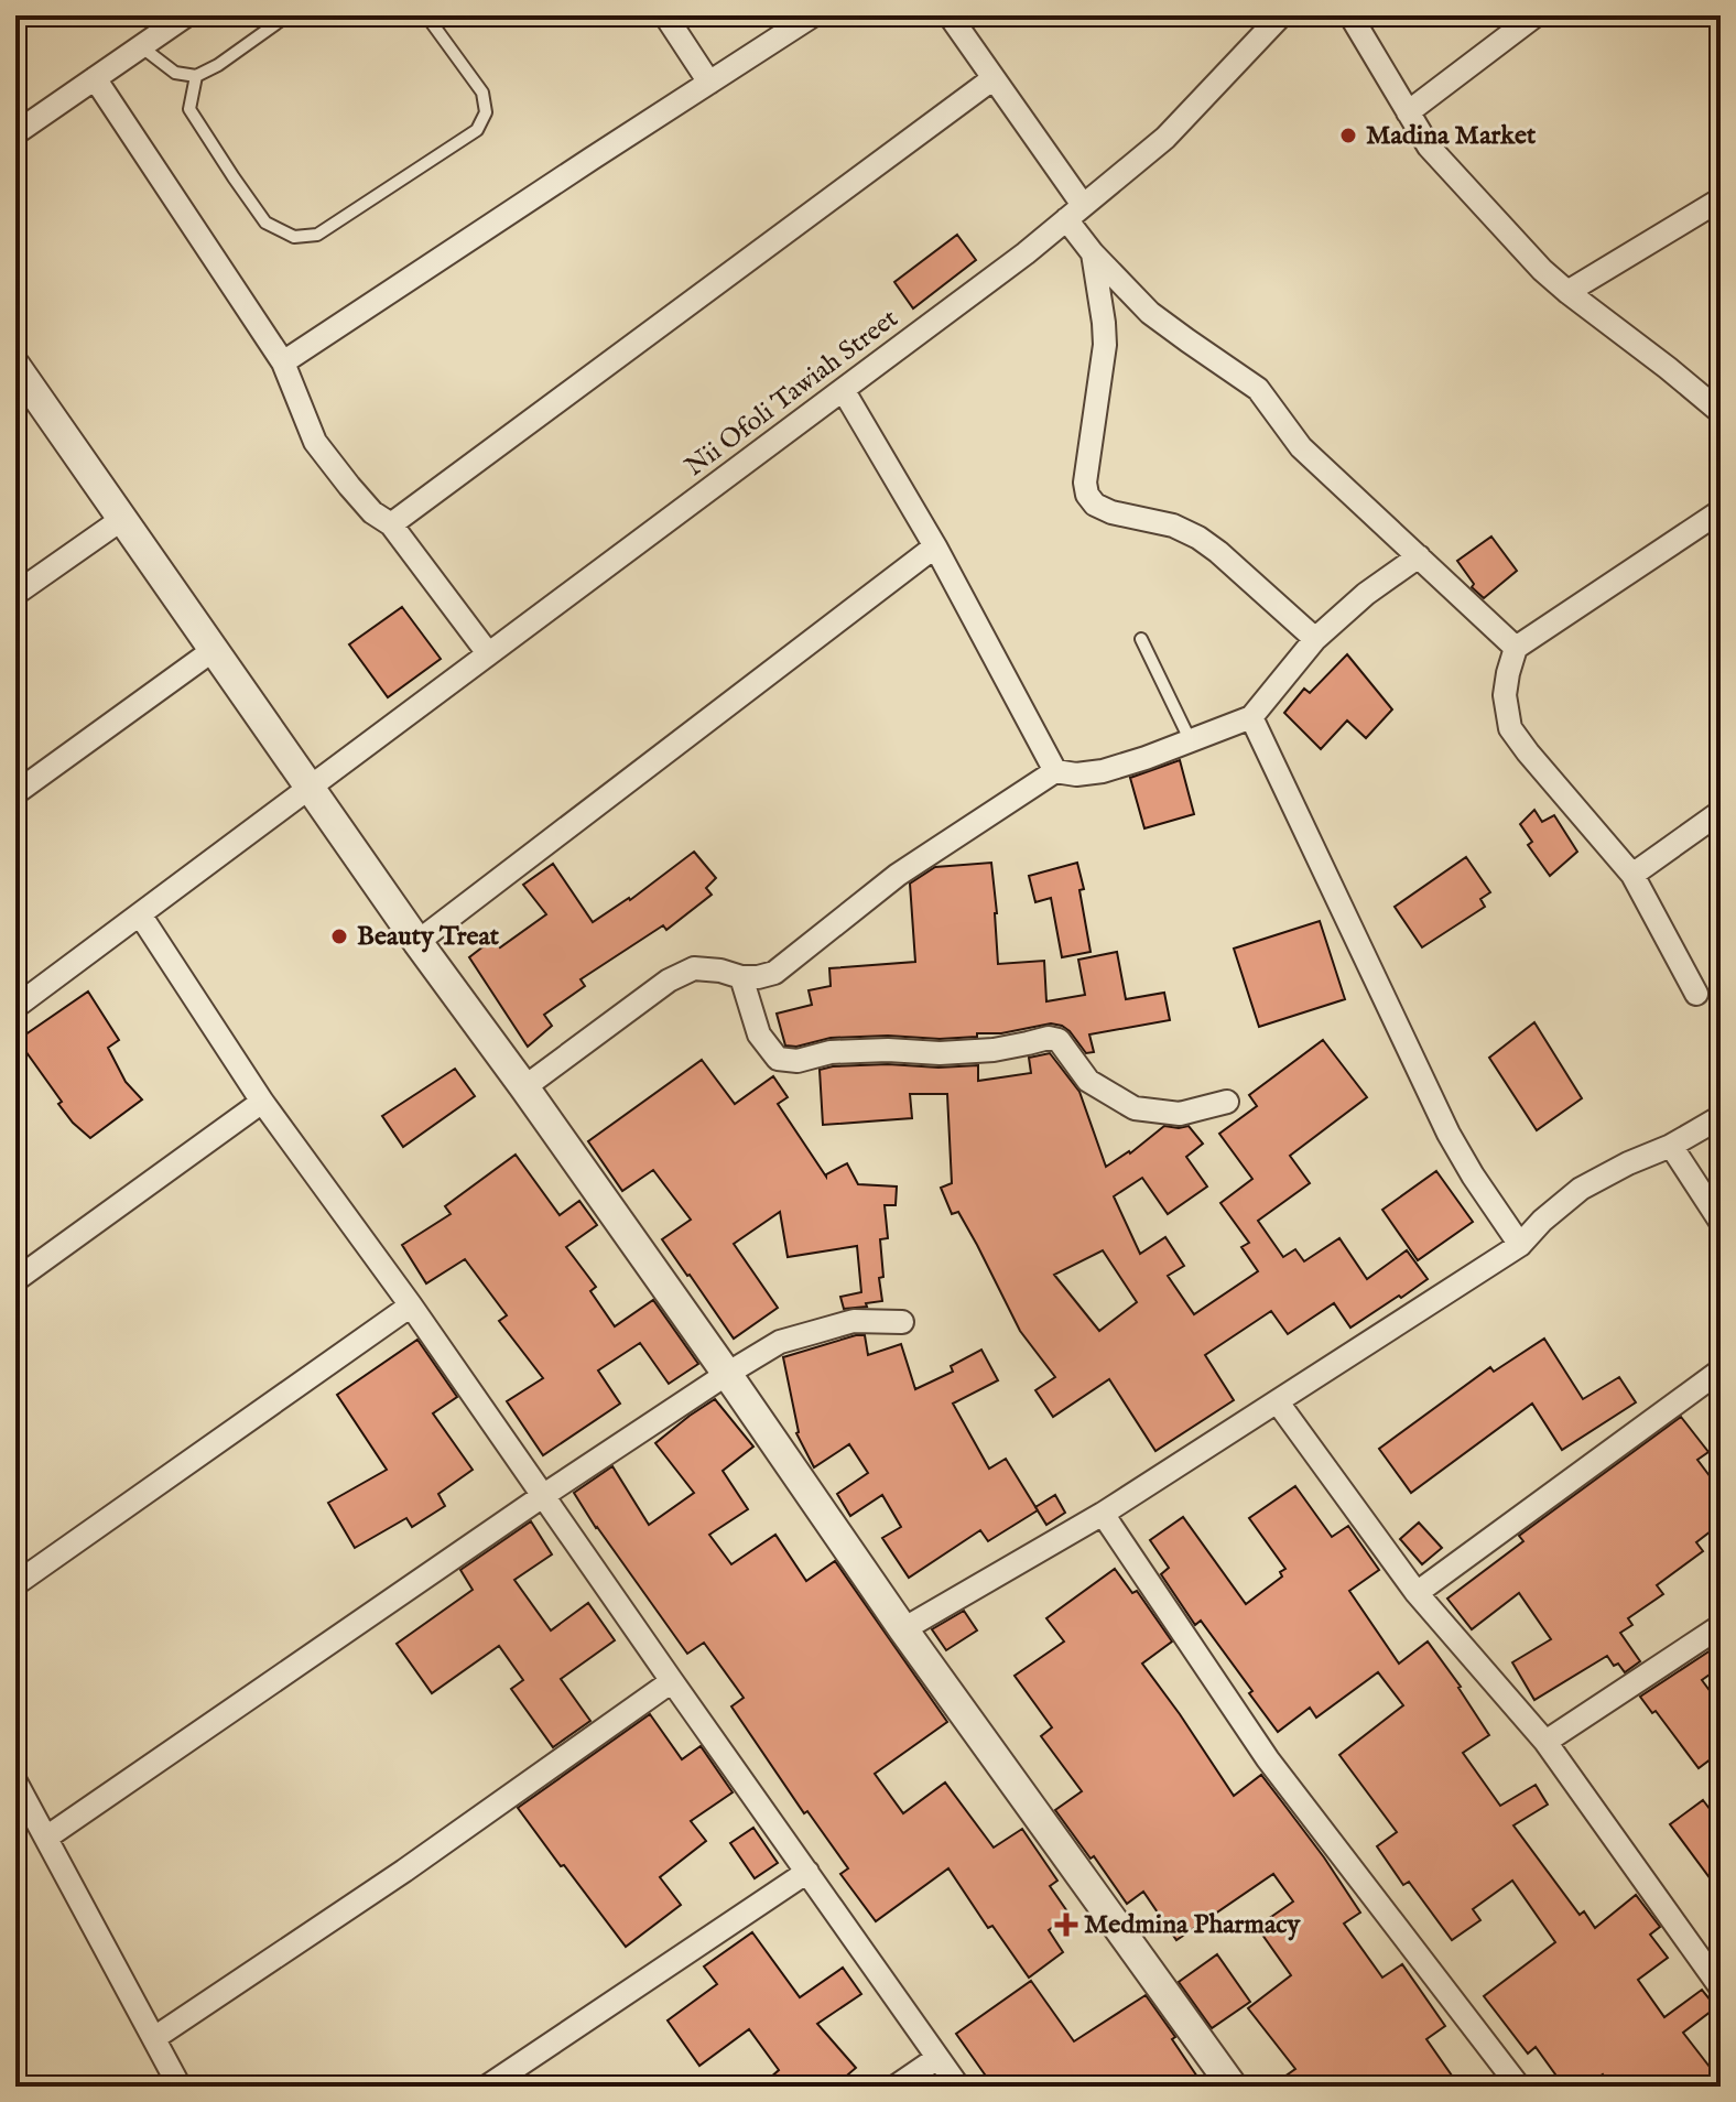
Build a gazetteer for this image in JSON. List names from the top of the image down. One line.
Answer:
{"streets":{"street":["Nii Ofoli Tawiah Street"]},"places":{"other":["Madina Market","Beauty Treat"],"health":["Medmina Pharmacy"]}}
